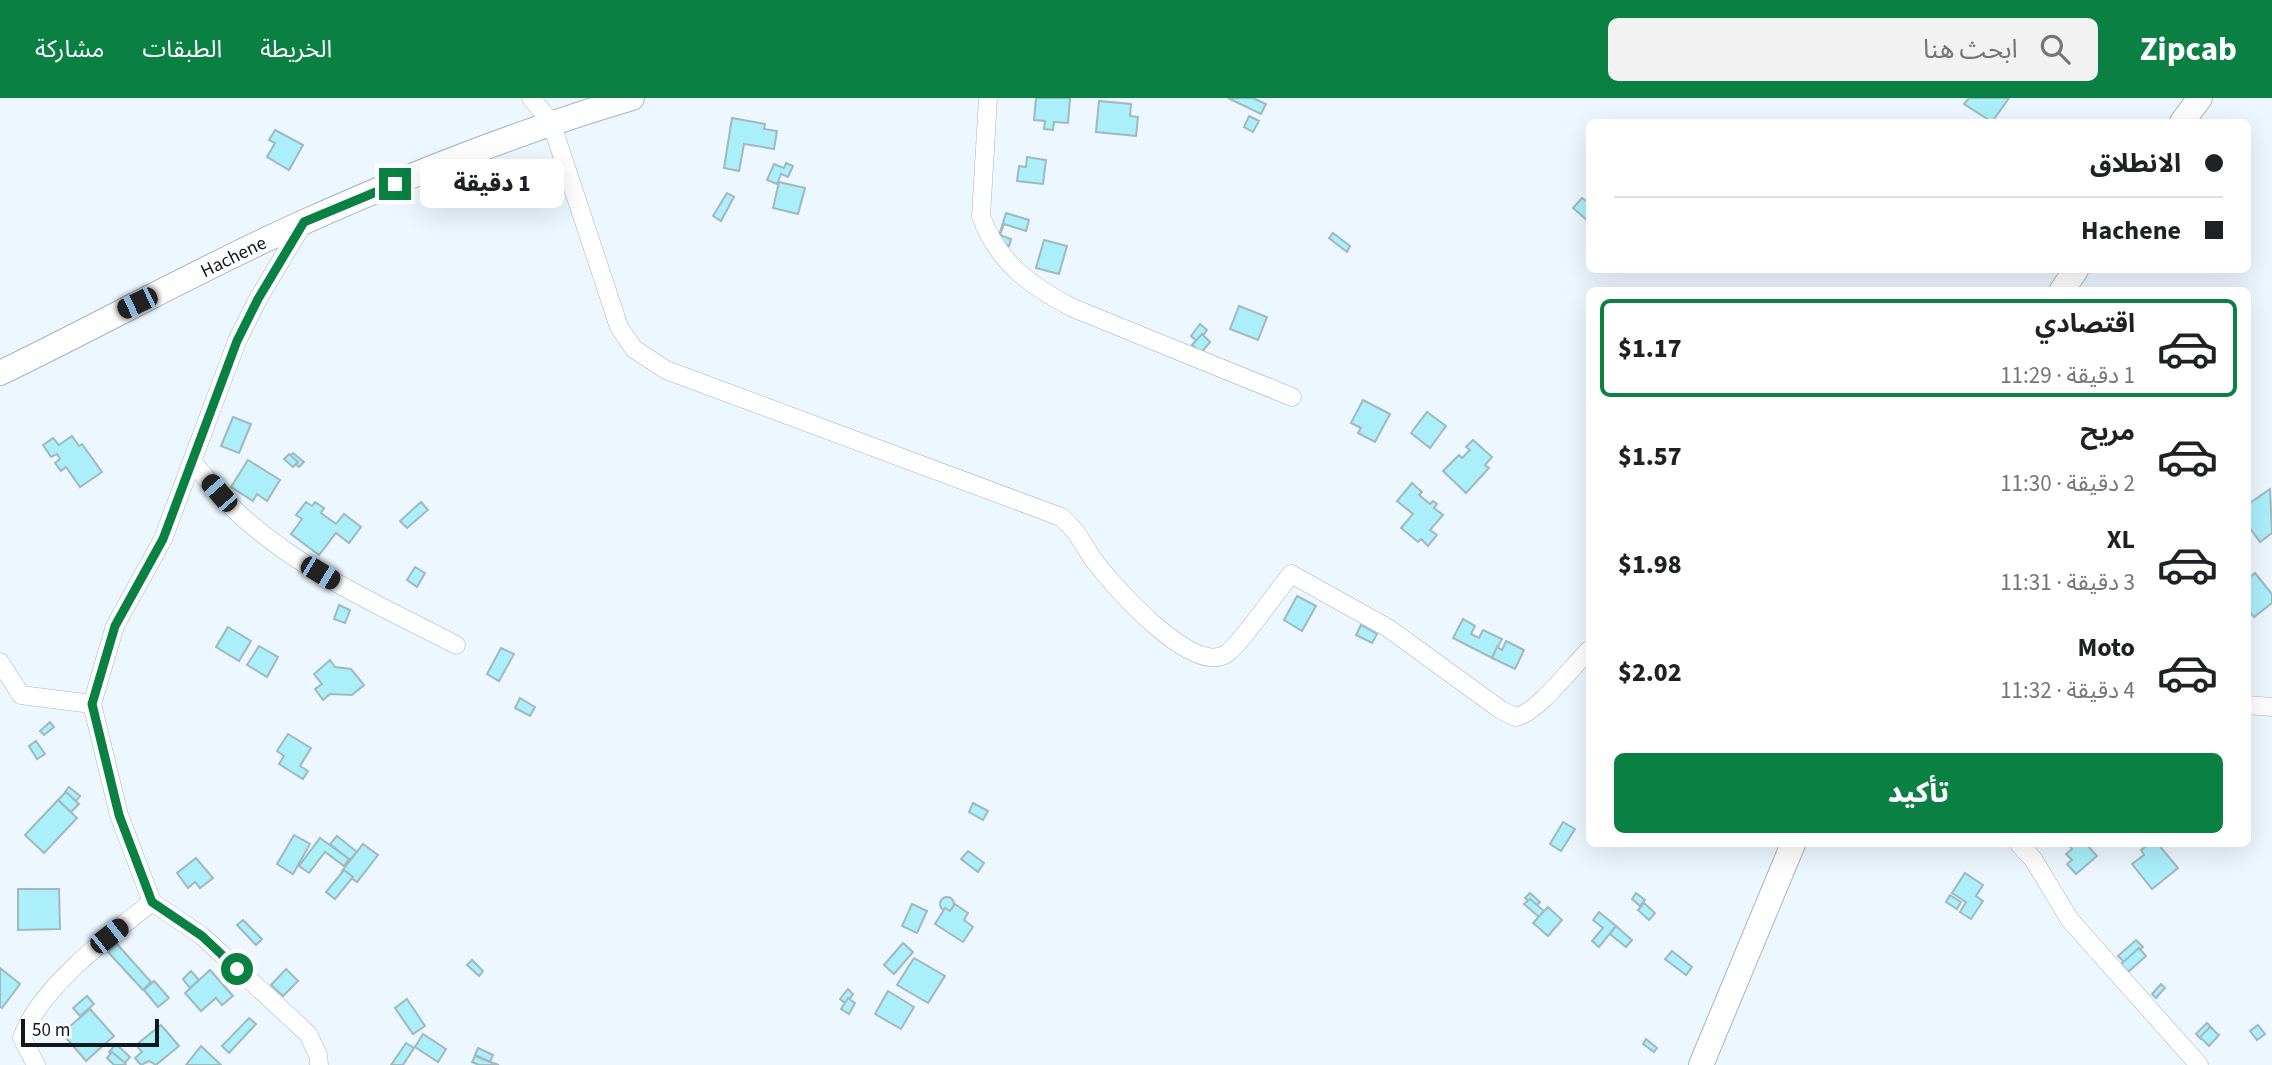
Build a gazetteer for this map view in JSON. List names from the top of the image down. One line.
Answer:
{"streets":{"street":["Hachene"]},"scale_bar":"50 m","page":{"header":"Zipcab","search":"ابحث هنا","nav":["الخريطة","الطبقات","مشاركة"],"banner":["الانطلاق","Hachene"],"bubble":"1 دقيقة","list":[{"name":"اقتصادي","note":"1 دقيقة · 11:29","value":"$1.17"},{"name":"مريح","note":"2 دقيقة · 11:30","value":"$1.57"},{"name":"XL","note":"3 دقيقة · 11:31","value":"$1.98"},{"name":"Moto","note":"4 دقيقة · 11:32","value":"$2.02"}],"buttons":"تأكيد","scale":"50 m"}}
